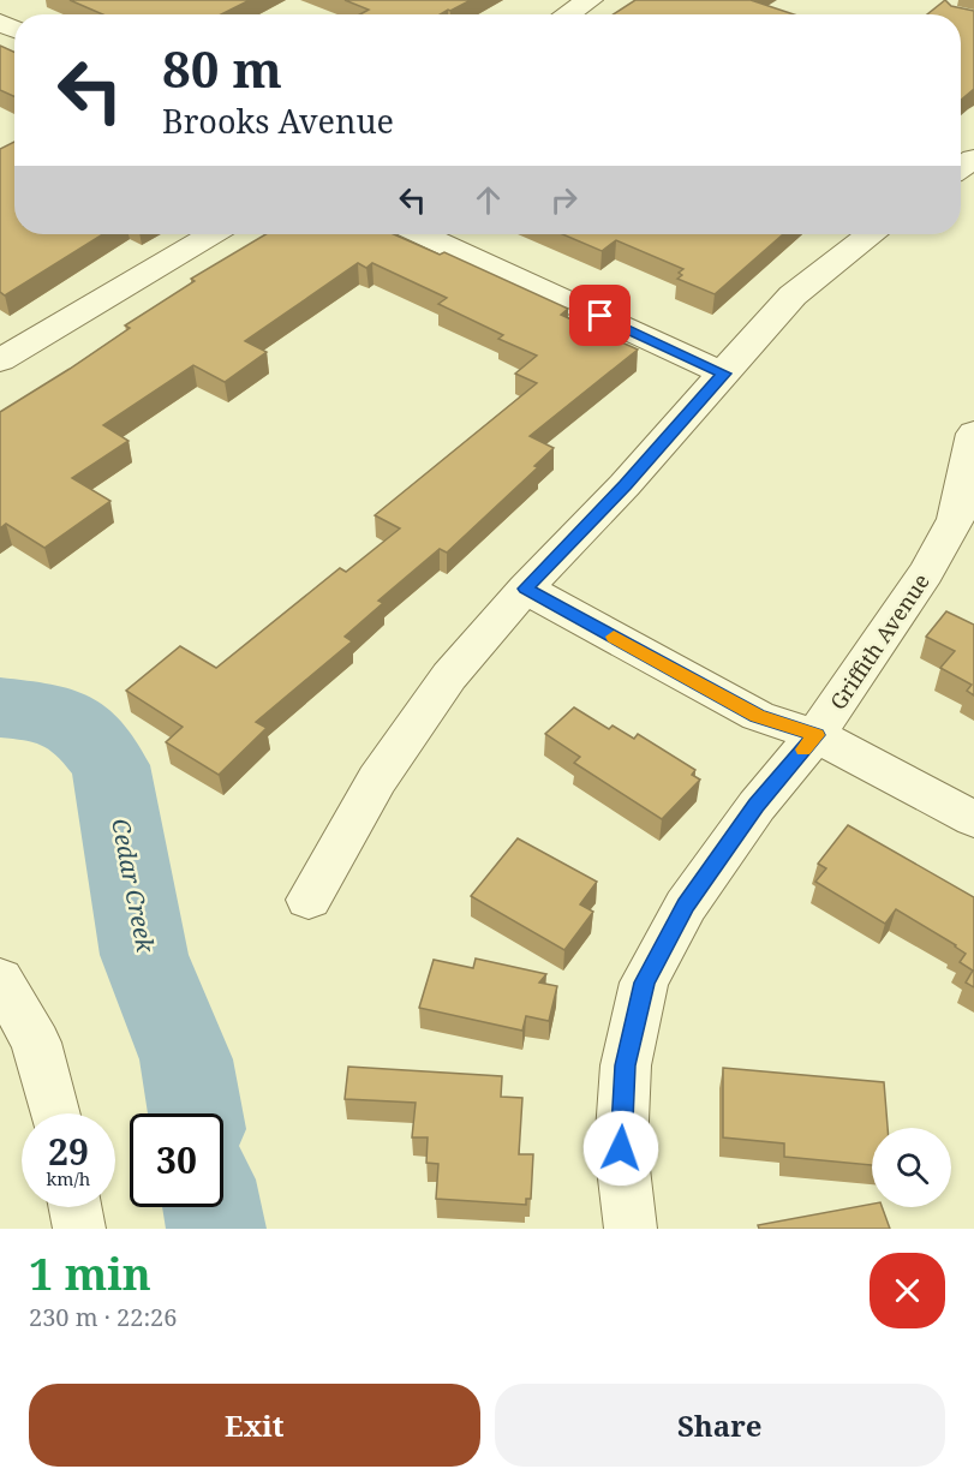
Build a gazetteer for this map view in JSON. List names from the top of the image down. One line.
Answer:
{"streets":{"street":["Griffith Avenue"]},"water":["Cedar Creek"],"page":{"turn":["80 m","Brooks Avenue"],"speed":"29 km/h","limit":"30","heading":["1 min","230 m · 22:26"],"buttons":["Exit","Share"]}}
